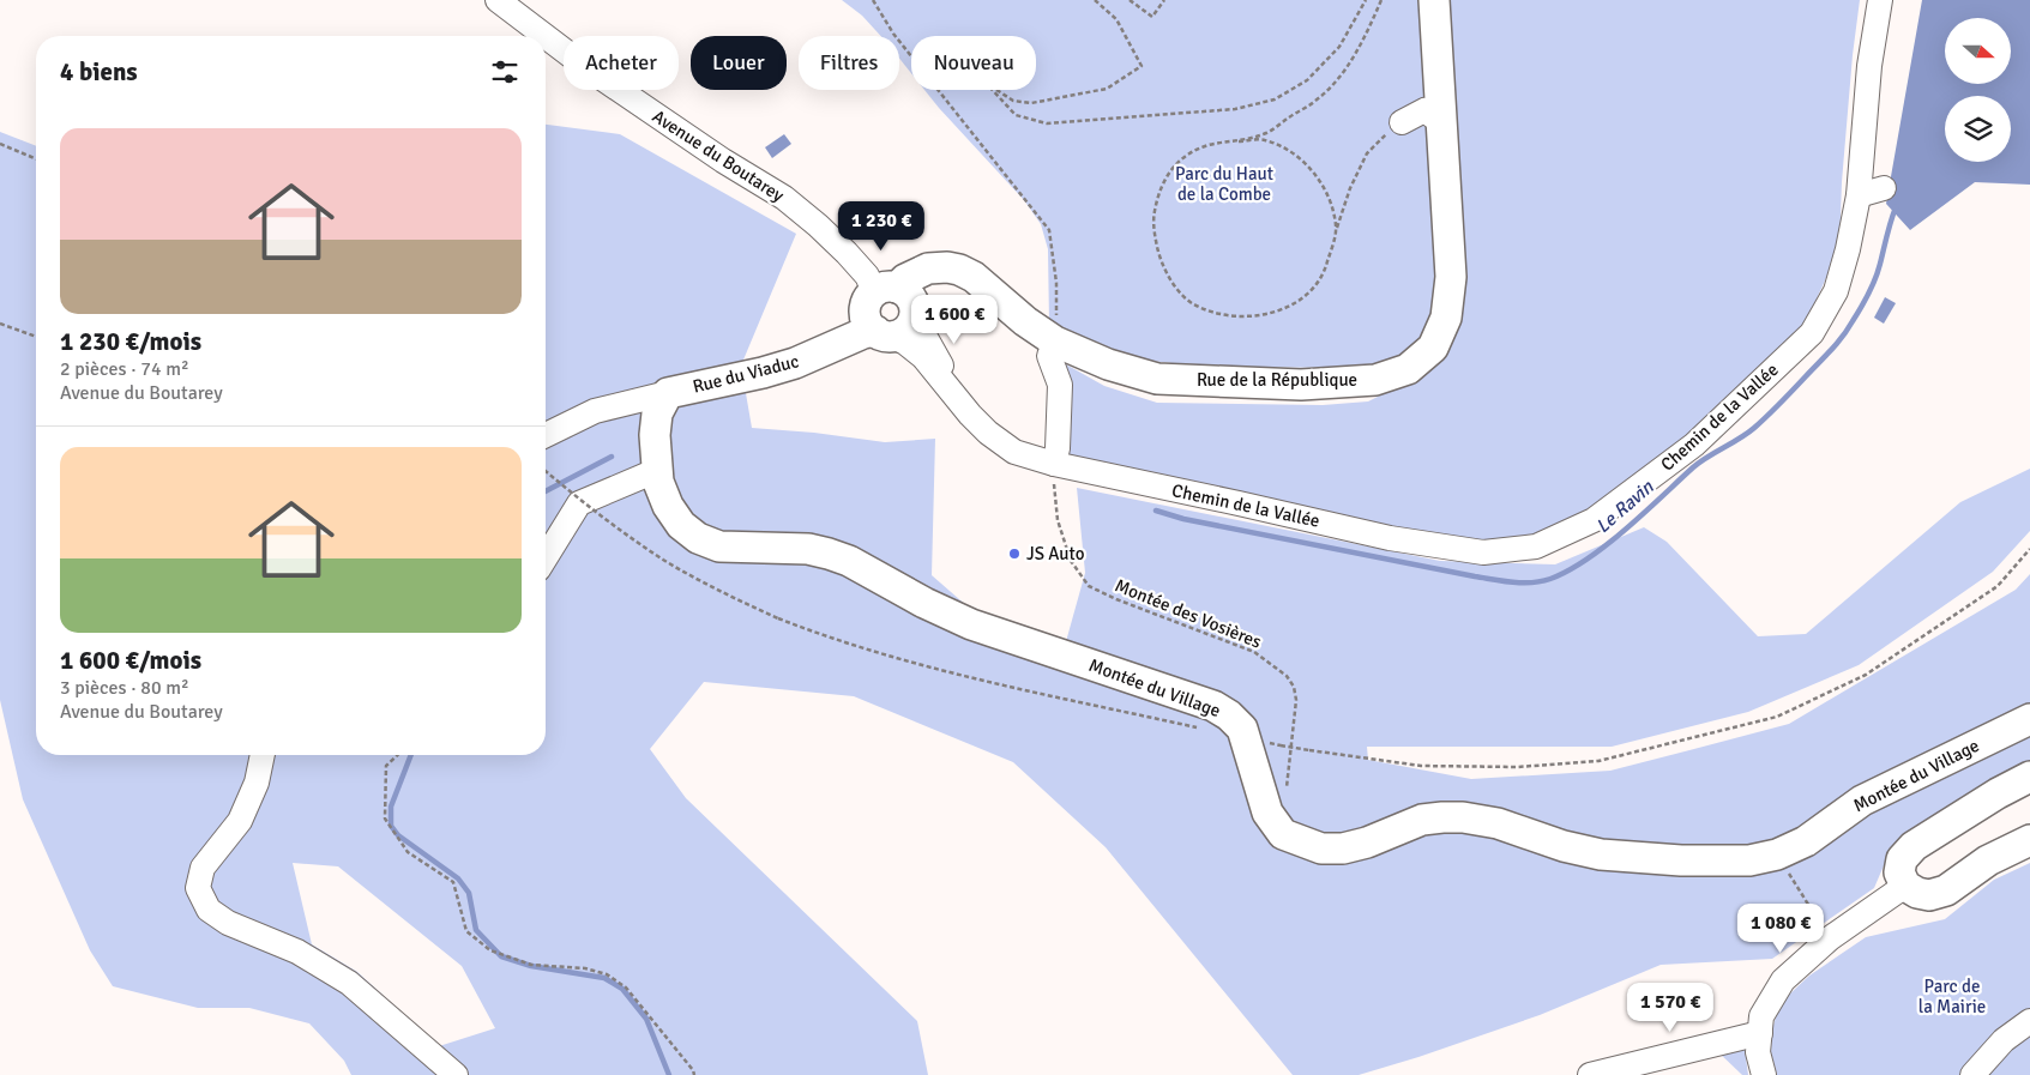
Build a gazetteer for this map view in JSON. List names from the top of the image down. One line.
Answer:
{"streets":{"main road":["Rue du Viaduc","Rue de la République","Montée du Village"],"street":["Avenue du Boutarey","Chemin de la Vallée"],"path":["Montée des Vosières"]},"crossings":[["Avenue du Boutarey","Rue du Viaduc"],["Avenue du Boutarey","Rue de la République"],["Avenue du Boutarey","Chemin de la Vallée"],["Avenue du Boutarey","Montée des Vosières"],["Rue du Viaduc","Rue de la République"],["Rue du Viaduc","Montée du Village"]],"water":["Le Ravin"],"parks":["Parc du Haut de la Combe","Parc de la Mairie"],"places":["JS Auto"],"north":"right","page":{"chip":["Acheter","Louer","Filtres","Nouveau"],"heading":"4 biens","list":[{"name":"1 230 €/mois","note":"2 pièces · 74 m² · Avenue du Boutarey"},{"name":"1 600 €/mois","note":"3 pièces · 80 m² · Avenue du Boutarey"}],"price":["1 230 €","1 600 €","1 080 €","1 570 €"]}}
